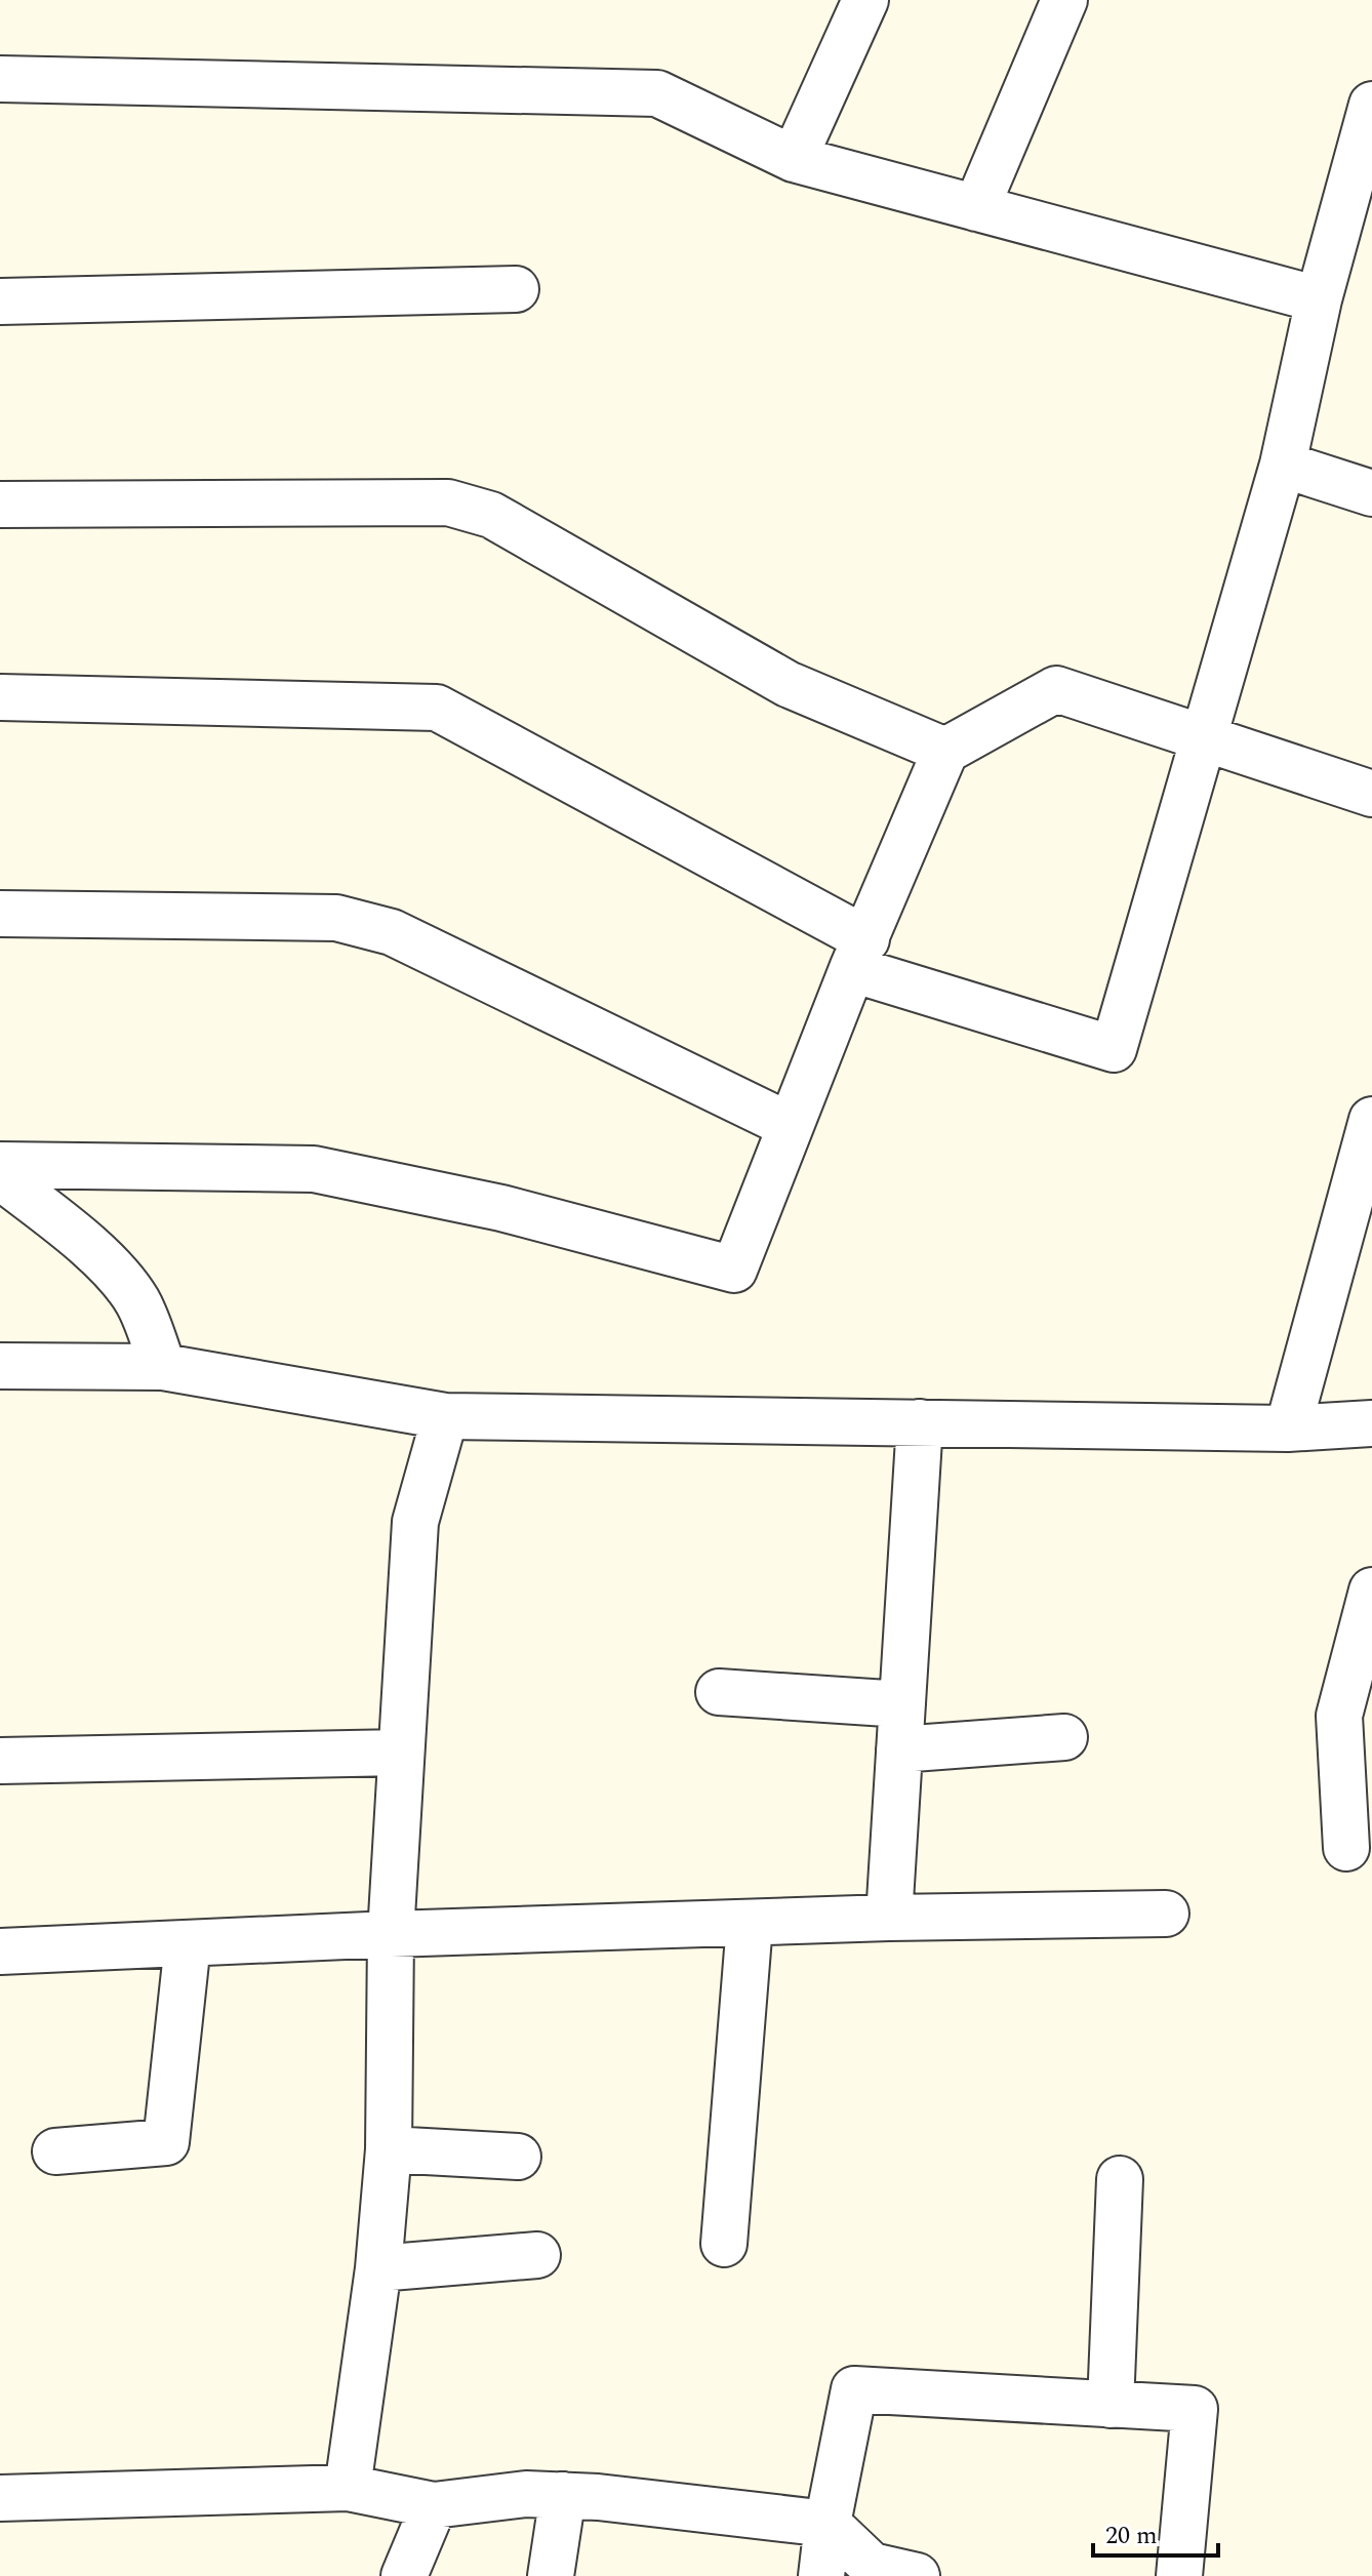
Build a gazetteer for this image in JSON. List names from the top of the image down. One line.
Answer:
{"scale_bar":"20 m"}
